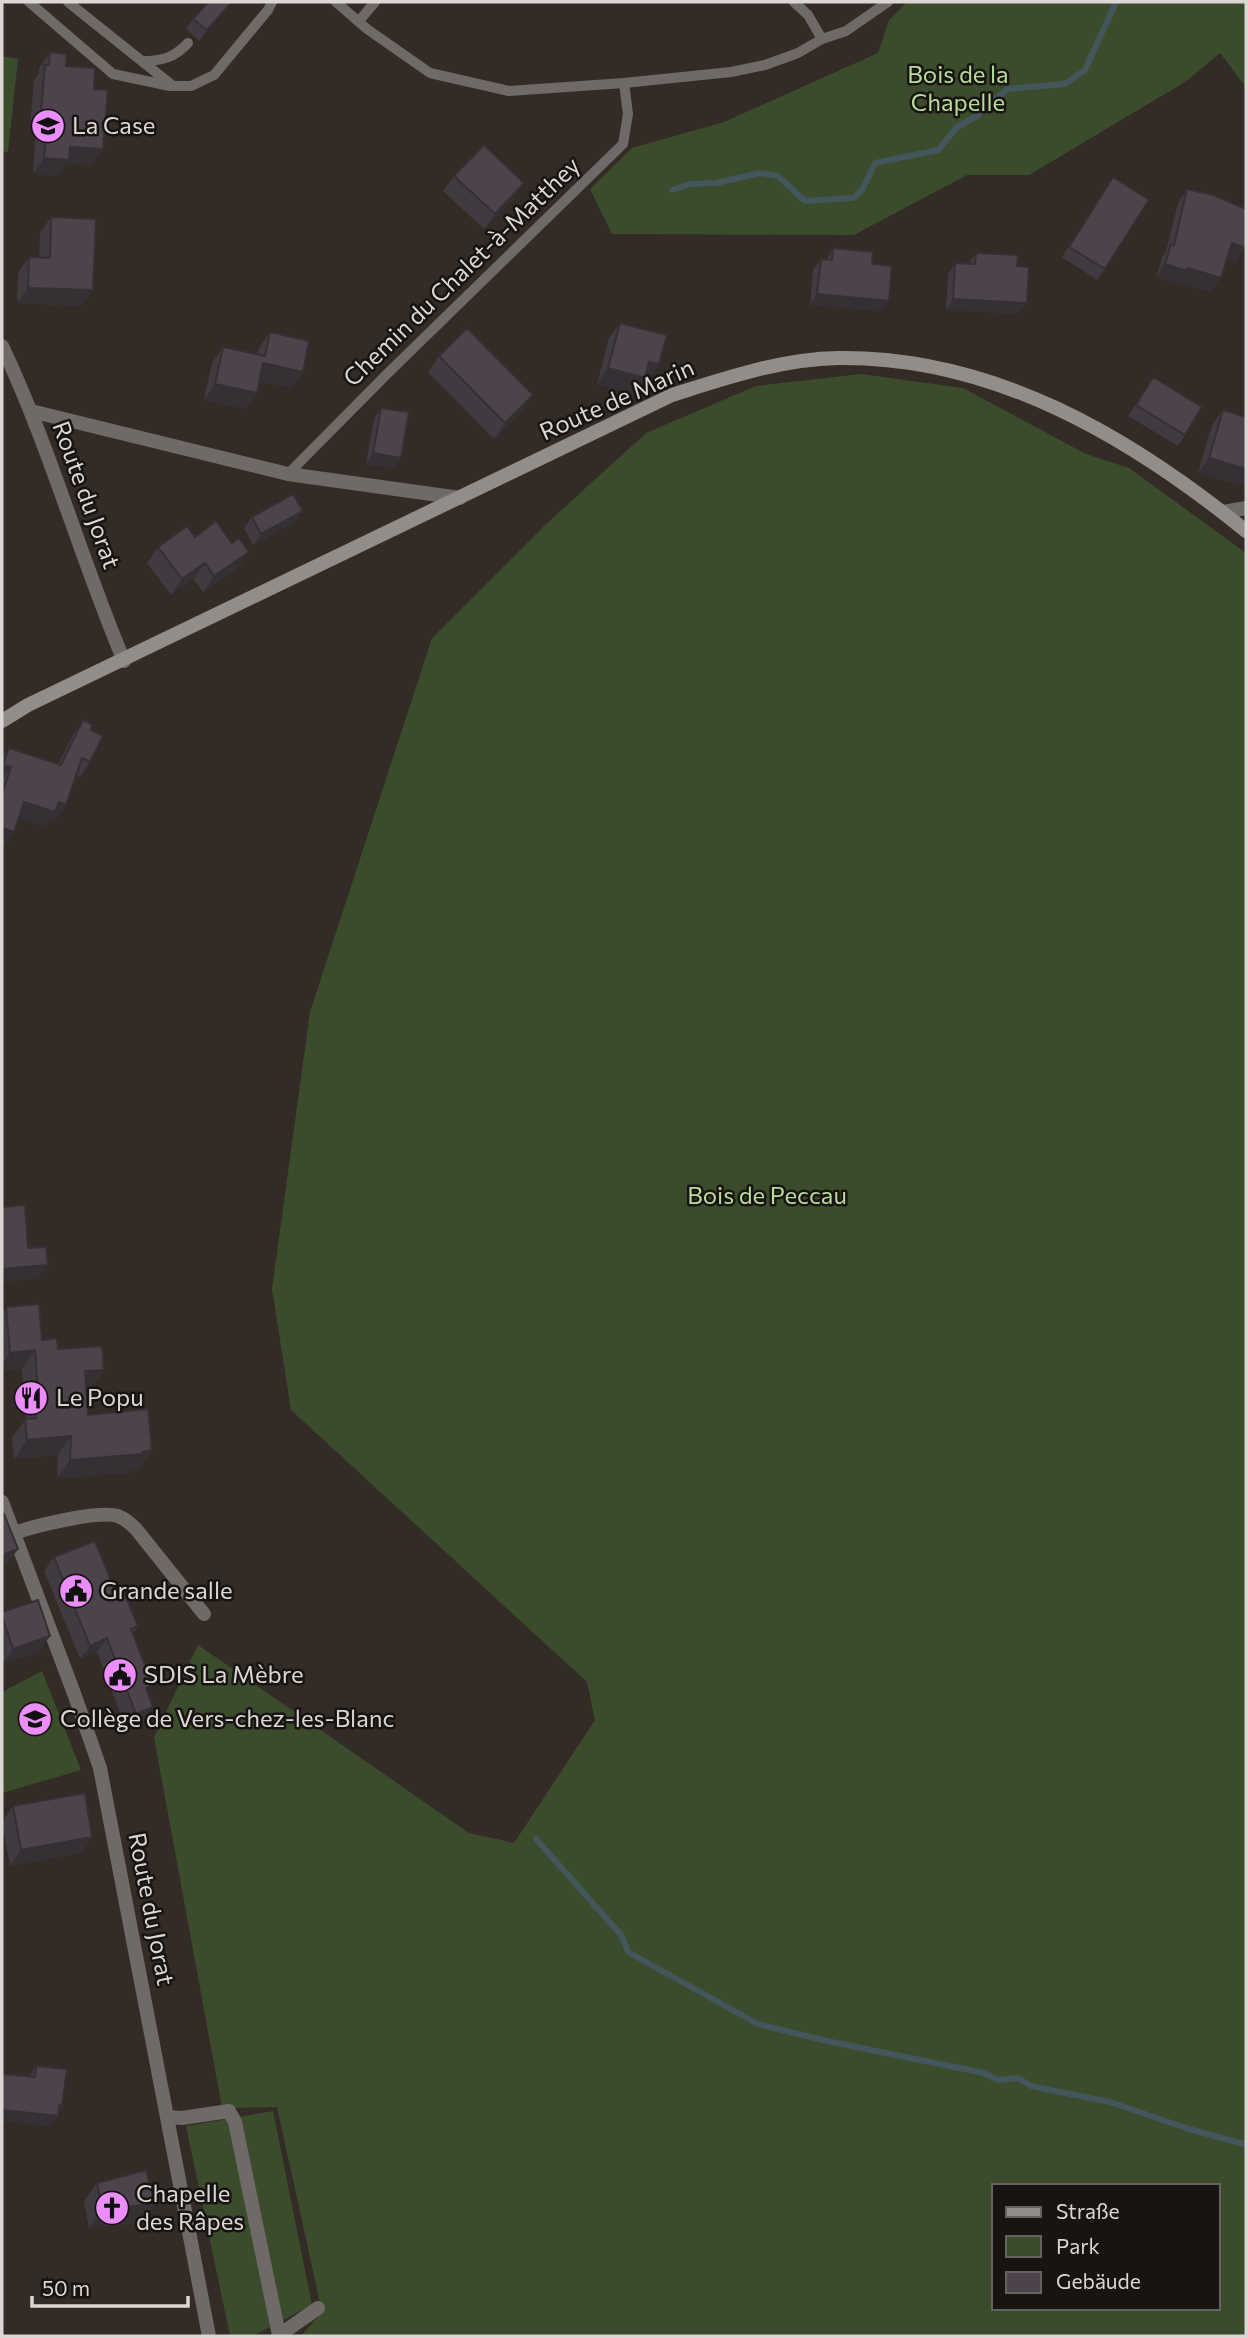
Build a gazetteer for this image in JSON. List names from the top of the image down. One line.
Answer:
{"streets":{"main road":["Route de Marin"],"street":["Route du Jorat"],"lane":["Chemin du Chalet-à-Matthey"]},"crossings":[["Route de Marin","Route du Jorat"]],"parks":["Bois de la Chapelle","Bois de Peccau"],"places":{"school or university":["La Case","Collège de Vers-chez-les-Blanc"],"restaurant":["Le Popu"],"public building":["Grande salle","SDIS La Mèbre"],"church":["Chapelle des Râpes"]},"legend":["Straße","Park","Gebäude"],"scale_bar":"50 m"}
